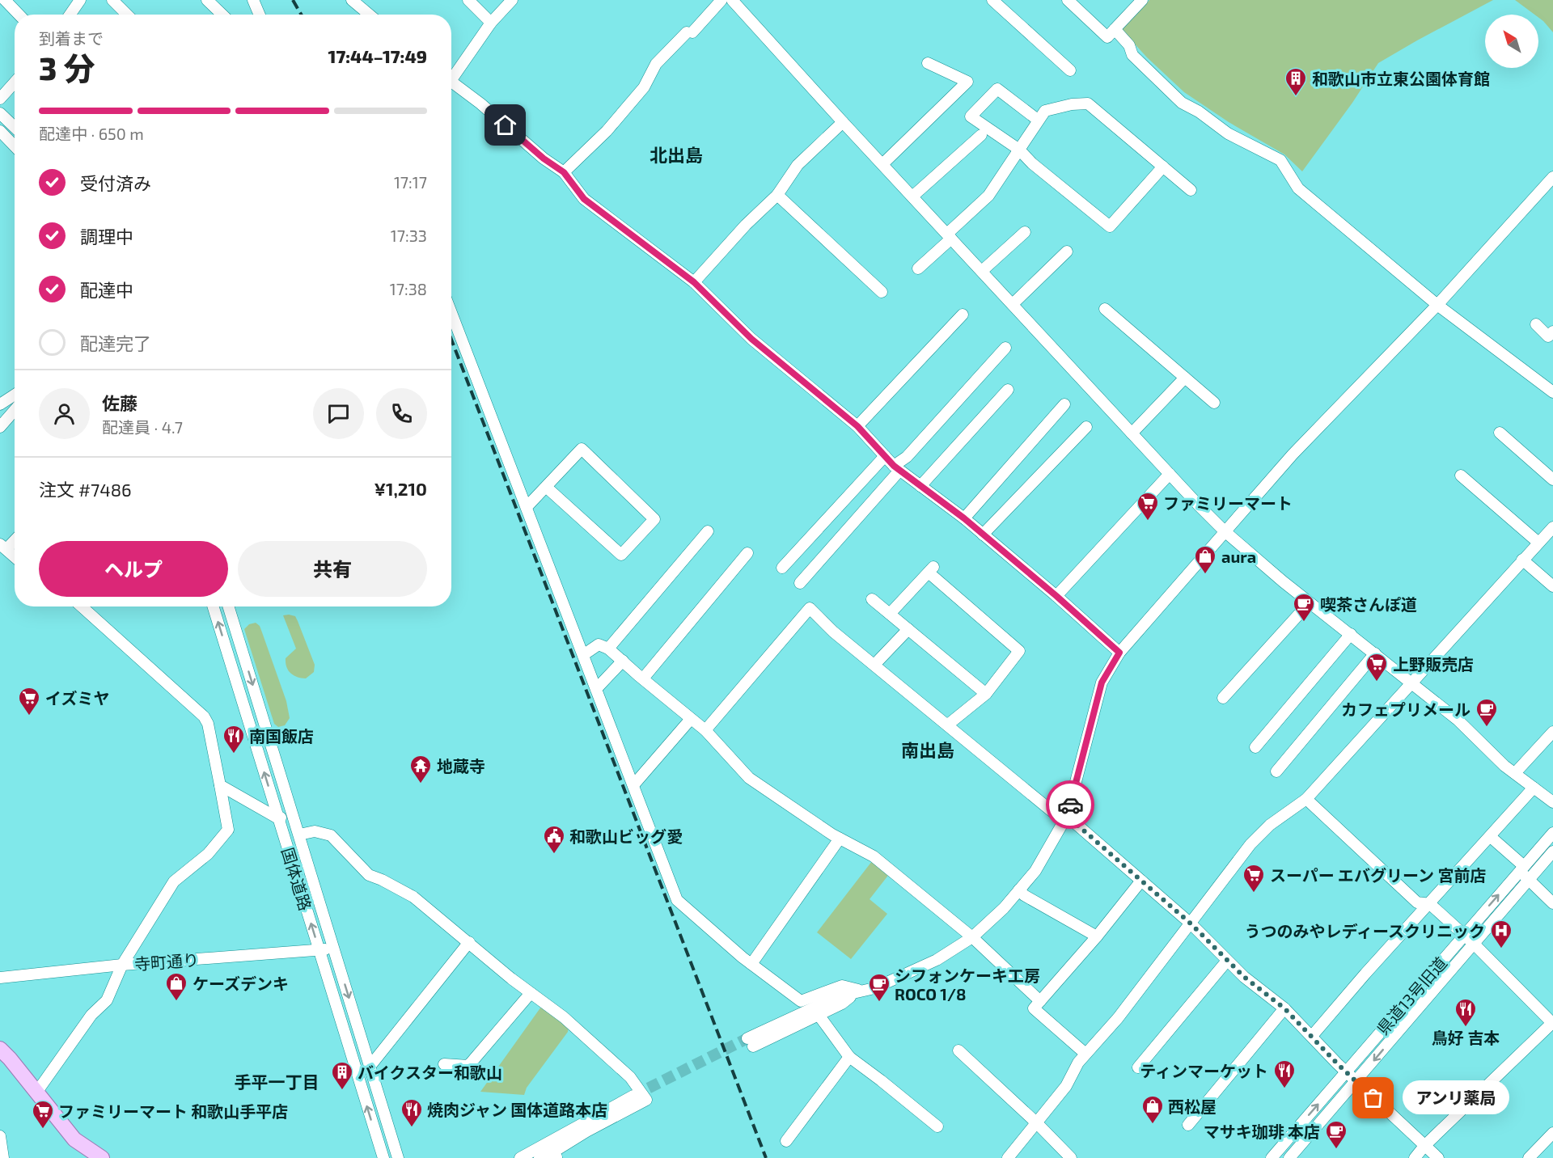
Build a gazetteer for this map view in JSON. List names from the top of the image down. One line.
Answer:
{"streets":{"street":["国体道路","寺町通り","県道13号旧道"]},"crossings":[["国体道路","寺町通り"]],"districts":["北出島","南出島","手平一丁目"],"places":{"building":["和歌山市立東公園体育館","バイクスター和歌山"],"supermarket":["ファミリーマート","上野販売店","イズミヤ","スーパー エバグリーン 宮前店","ファミリーマート 和歌山手平店"],"shop":["aura","ケーズデンキ","西松屋"],"cafe":["喫茶さんぽ道","カフェプリメール","シフォンケーキ工房 ROCO 1/8","マサキ珈琲 本店"],"restaurant":["南国飯店","鳥好 吉本","ティンマーケット","焼肉ジャン 国体道路本店"],"temple":["地蔵寺"],"public building":["和歌山ビッグ愛"],"hospital":["うつのみやレディースクリニック"],"other":["アンリ薬局"]},"north":"top left","page":{"heading":["3 分","到着まで","17:44–17:49"],"panel":["佐藤","配達員 · 4.7","注文 #7486","¥1,210"],"bar":"配達中 · 650 m","list":[["受付済み","17:17"],["調理中","17:33"],["配達中","17:38"],"配達完了"],"buttons":["ヘルプ","共有"],"bubble":"アンリ薬局"}}
